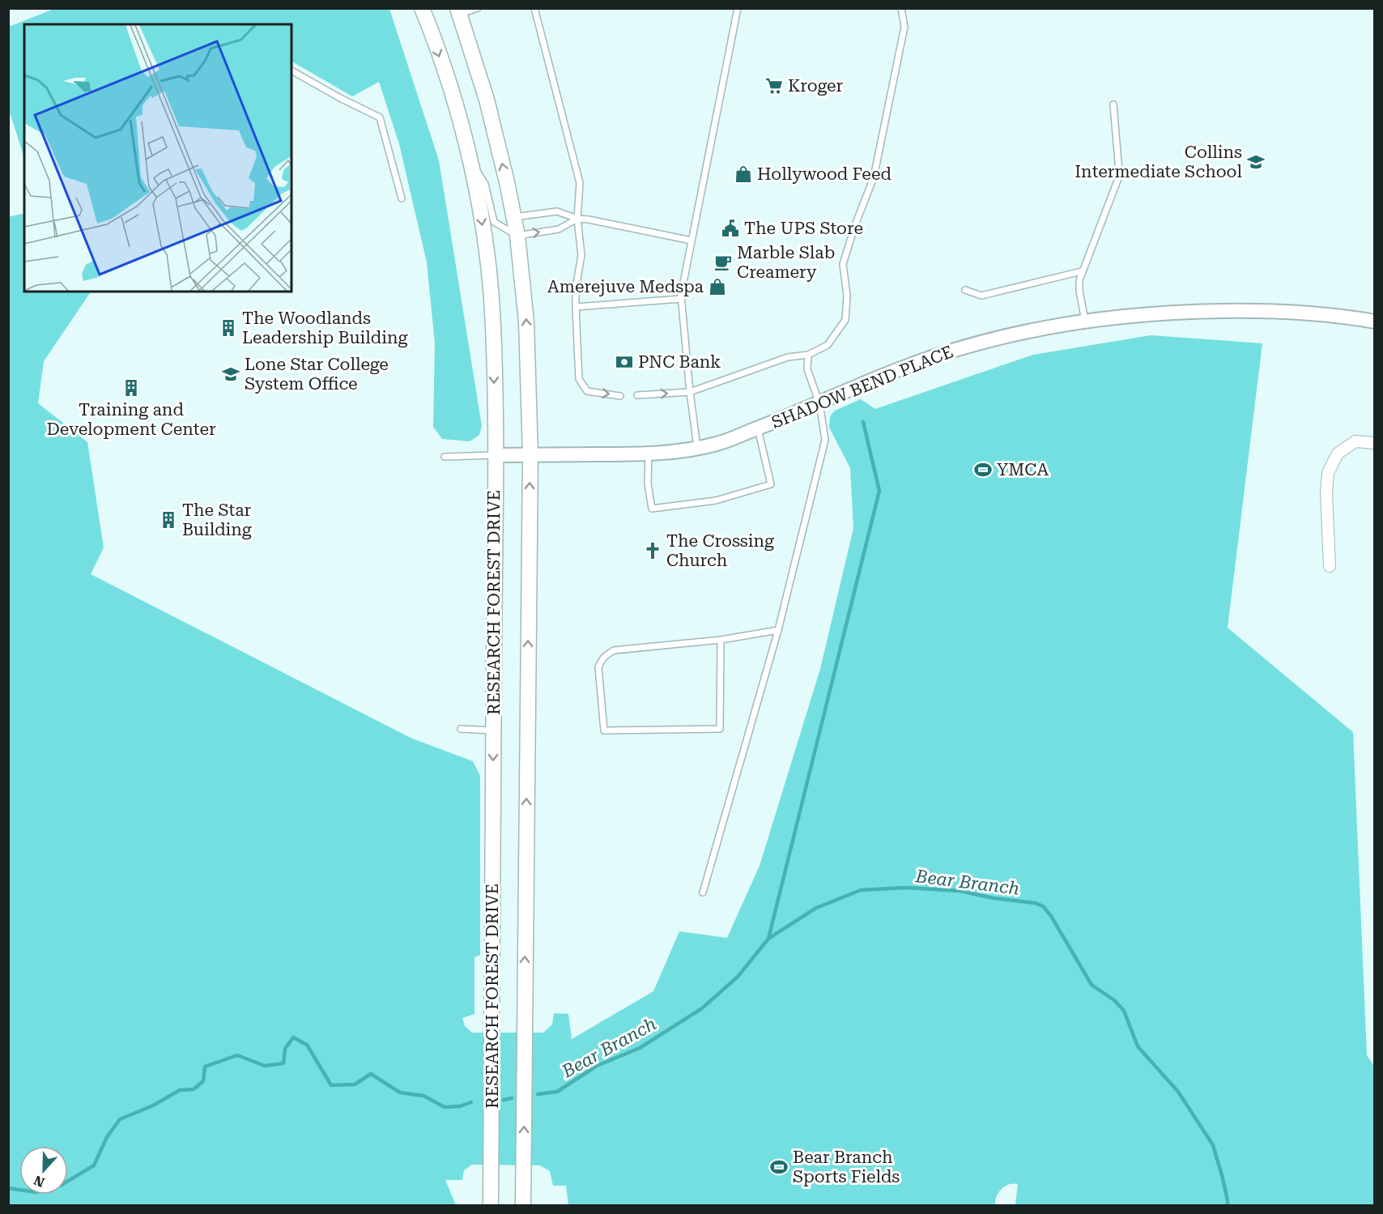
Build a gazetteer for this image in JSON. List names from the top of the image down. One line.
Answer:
{"streets":{"main road":["RESEARCH FOREST DRIVE"],"street":["SHADOW BEND PLACE"]},"crossings":[["SHADOW BEND PLACE","RESEARCH FOREST DRIVE"]],"water":["Bear Branch"],"places":{"supermarket":["Kroger"],"school or university":["Collins Intermediate School","Lone Star College System Office"],"shop":["Hollywood Feed","Amerejuve Medspa"],"public building":["The UPS Store"],"cafe":["Marble Slab Creamery"],"building":["The Woodlands Leadership Building","Training and Development Center","The Star Building"],"bank":["PNC Bank"],"sports":["YMCA","Bear Branch Sports Fields"],"church":["The Crossing Church"]},"north":"bottom"}
